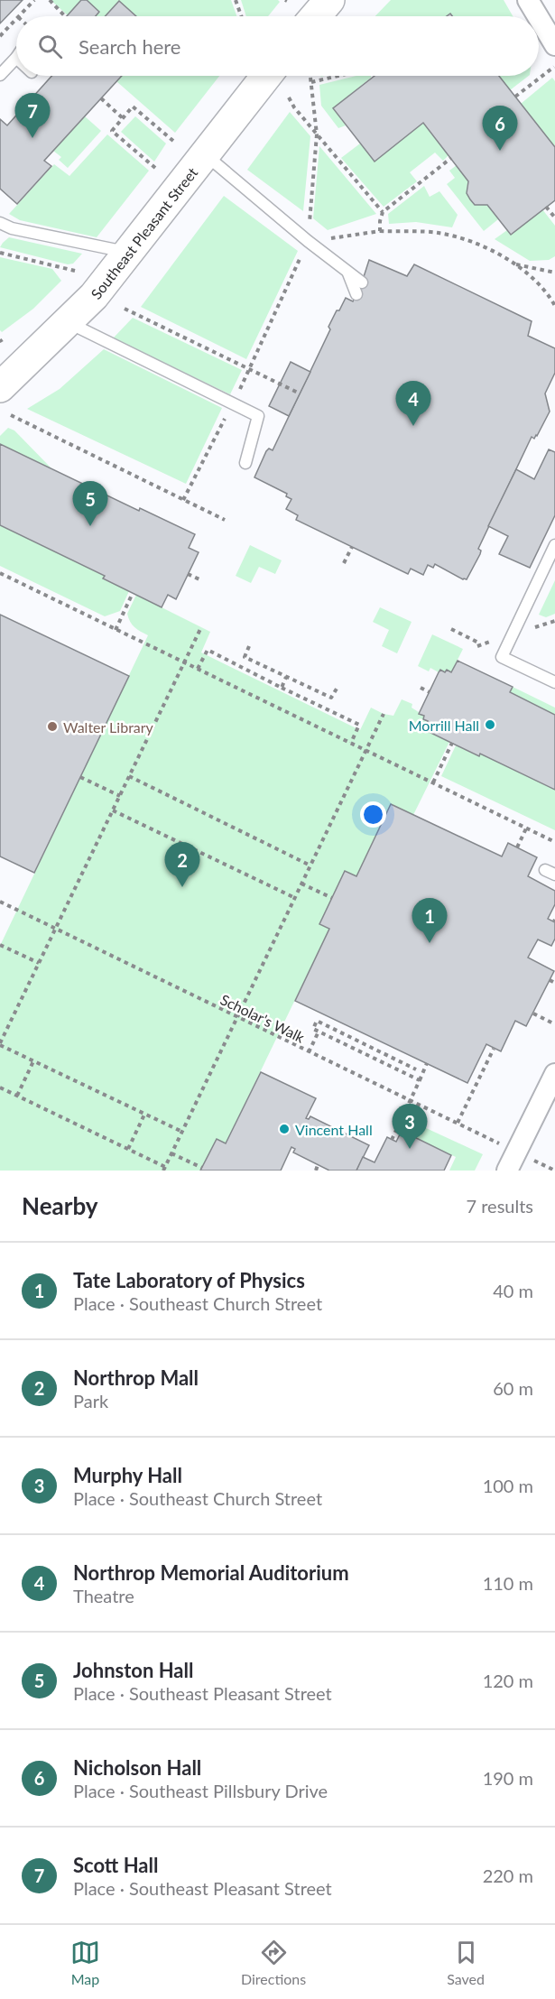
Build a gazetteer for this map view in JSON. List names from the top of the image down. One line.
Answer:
{"streets":{"street":["Southeast Pleasant Street"],"path":["Scholar's Walk"]},"places":["Morrill Hall","Walter Library","Vincent Hall"],"page":{"search":"Search here","pins":["7","6","4","5","2","1","3"],"heading":["Nearby","7 results"],"list":[{"mark":"1","name":"Tate Laboratory of Physics","note":"Place · Southeast Church Street","value":"40 m"},{"mark":"2","name":"Northrop Mall","note":"Park","value":"60 m"},{"mark":"3","name":"Murphy Hall","note":"Place · Southeast Church Street","value":"100 m"},{"mark":"4","name":"Northrop Memorial Auditorium","note":"Theatre","value":"110 m"},{"mark":"5","name":"Johnston Hall","note":"Place · Southeast Pleasant Street","value":"120 m"},{"mark":"6","name":"Nicholson Hall","note":"Place · Southeast Pillsbury Drive","value":"190 m"},{"mark":"7","name":"Scott Hall","note":"Place · Southeast Pleasant Street","value":"220 m"}],"nav":["Map","Directions","Saved"]}}
